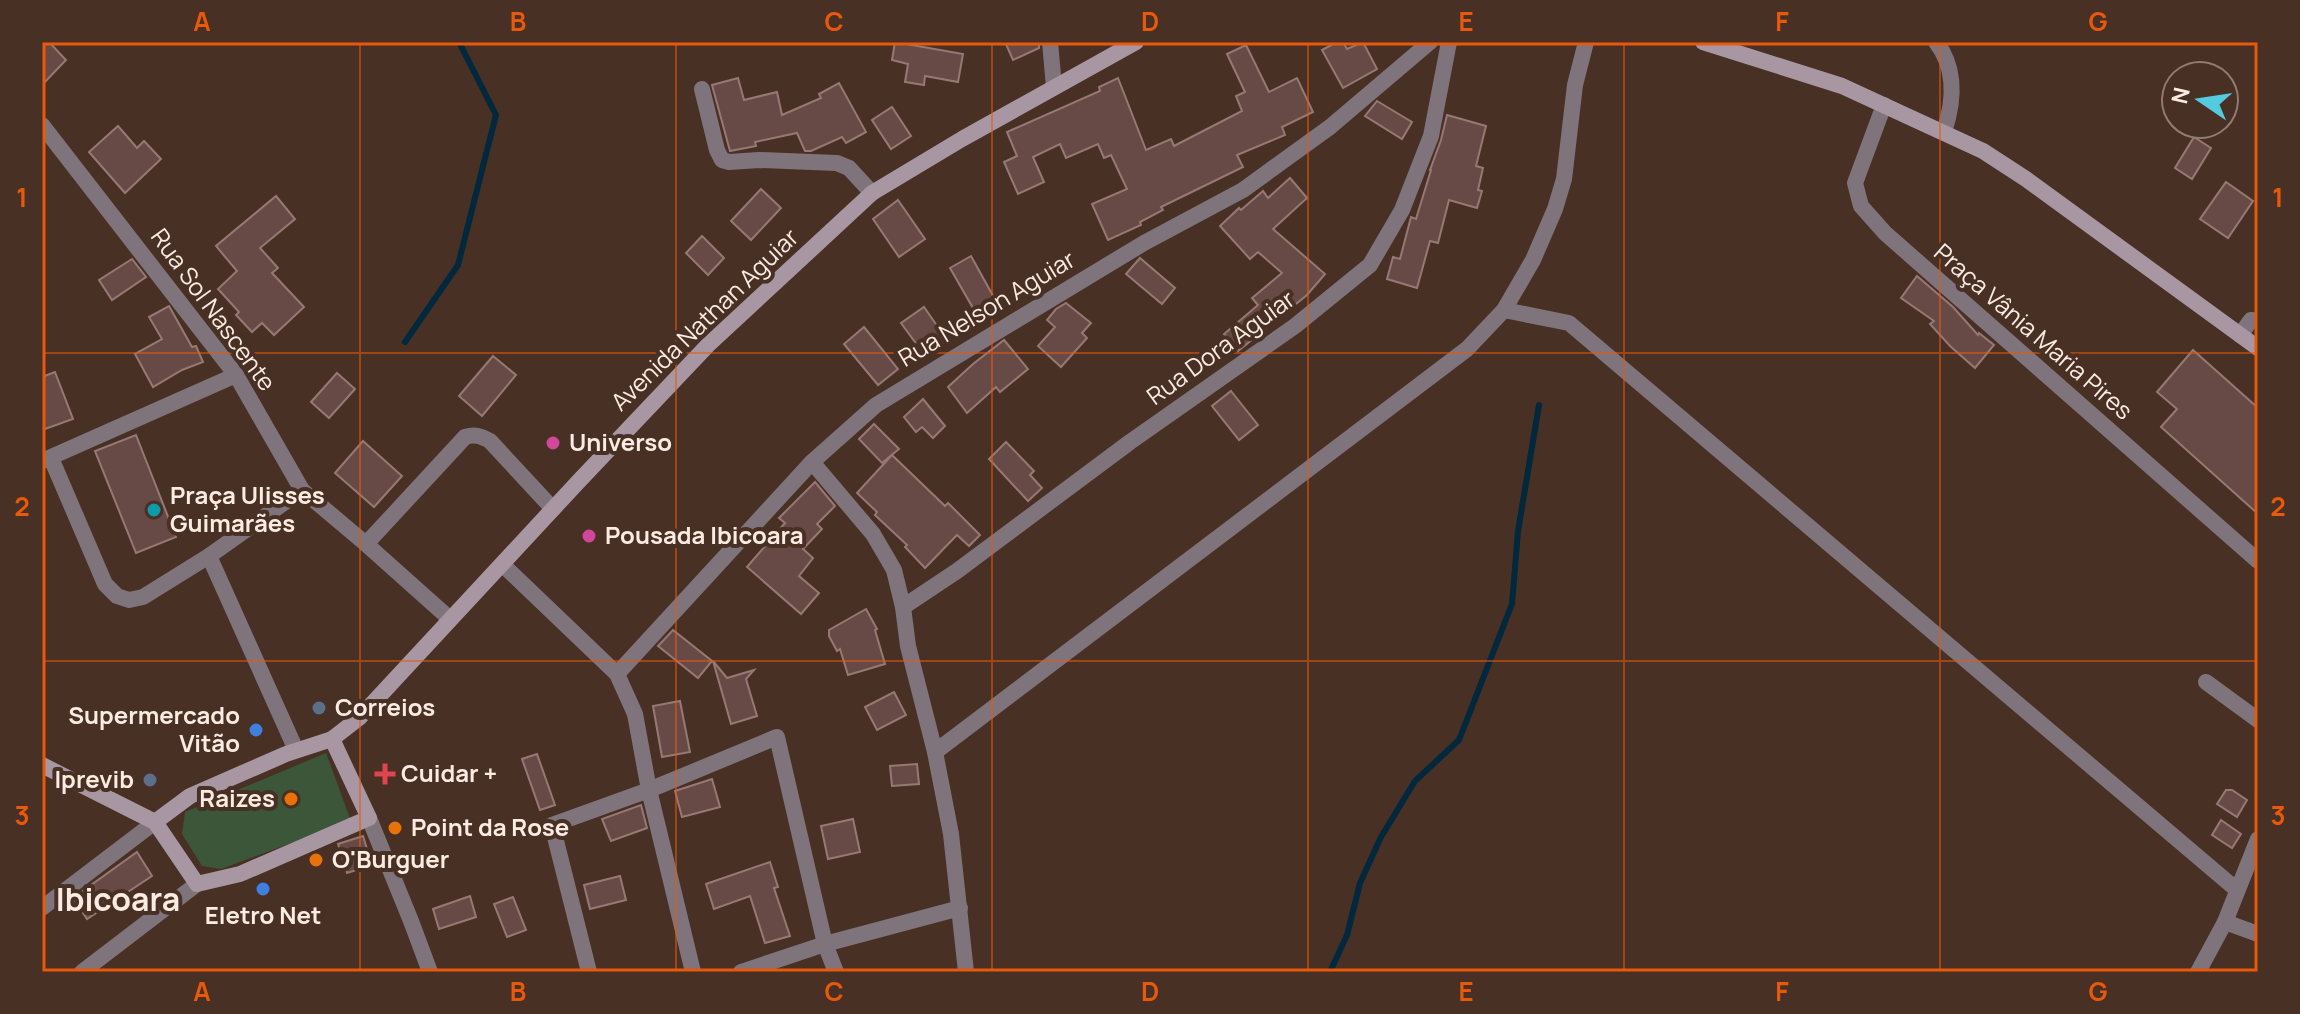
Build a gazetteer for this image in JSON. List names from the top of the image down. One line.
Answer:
{"streets":{"main road":["Avenida Nathan Aguiar"],"street":["Rua Nelson Aguiar","Rua Sol Nascente","Praça Vânia Maria Pires","Rua Dora Aguiar"]},"crossings":[["Rua Sol Nascente","Avenida Nathan Aguiar"]],"districts":["Ibicoara"],"places":{"other":["Universo","Praça Ulisses Guimarães","Pousada Ibicoara","Correios","Supermercado Vitão","Iprevib","Raizes","Point da Rose","O'Burguer","Eletro Net"],"health":["Cuidar +"]},"north":"left","grid":{"columns":["A","B","C","D","E","F","G"],"rows":["1","2","3"]}}
